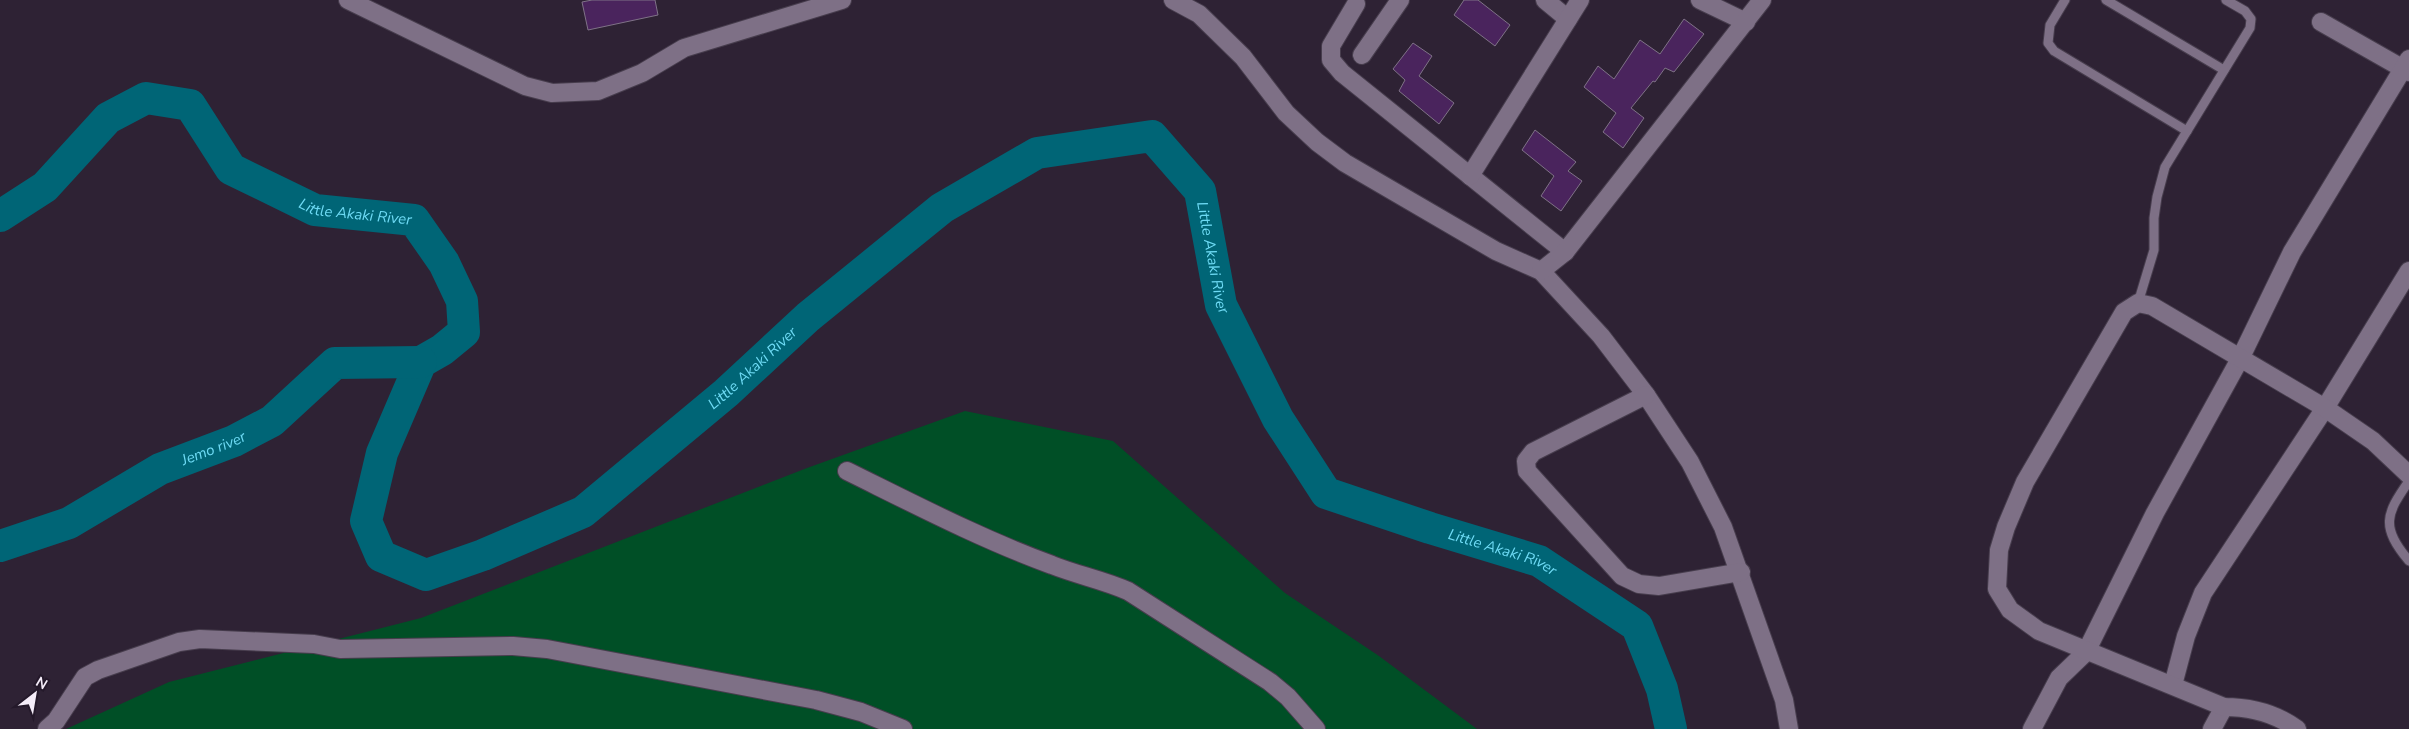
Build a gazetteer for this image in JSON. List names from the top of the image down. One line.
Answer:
{"water":["Little Akaki River","Jemo river"],"north":"top right"}
